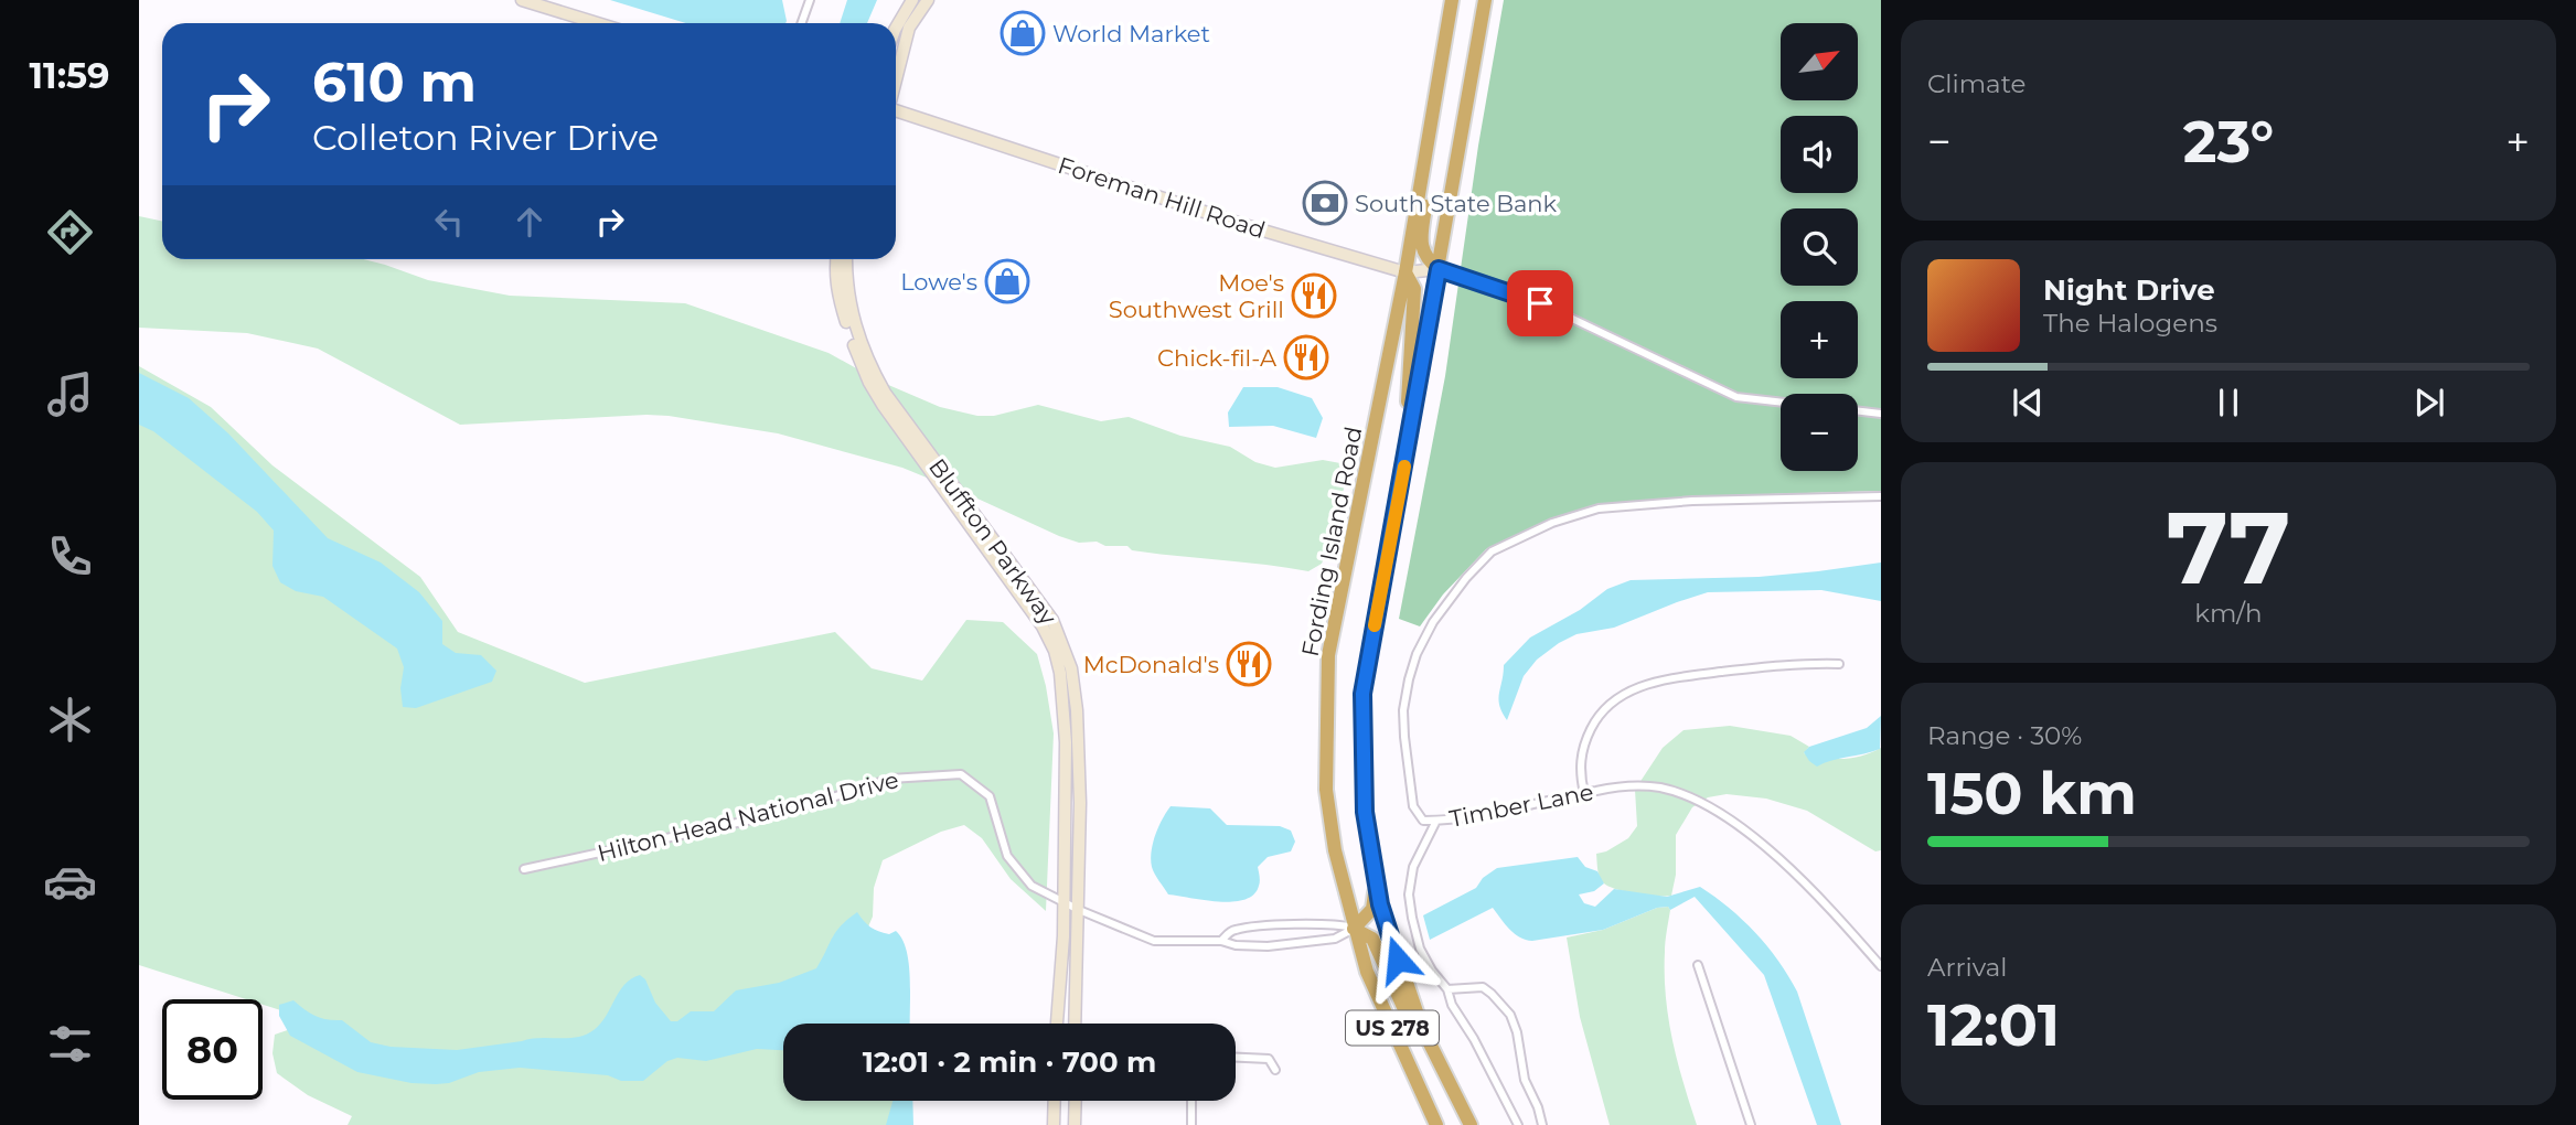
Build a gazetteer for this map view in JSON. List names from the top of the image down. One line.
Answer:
{"streets":{"highway":["Fording Island Road","US 278"],"main road":["Foreman Hill Road","Bluffton Parkway"],"street":["Timber Lane","Hilton Head National Drive"]},"crossings":[["Foreman Hill Road","Fording Island Road"],["Foreman Hill Road","US 278"],["Bluffton Parkway","Hilton Head National Drive"],["Fording Island Road","Hilton Head National Drive"]],"places":{"shop":["World Market","Lowe's"],"bank":["South State Bank"],"restaurant":["Moe's Southwest Grill","Chick-fil-A","McDonald's"]},"north":"top right","page":{"tabs":"11:59","tile":["Climate",["77","km/h"],["Range · 30%","150 km"],["Arrival","12:01"]],"map_buttons":["+","−"],"turn":["610 m","Colleton River Drive"],"heat":["−","23°","+"],"song":["Night Drive","The Halogens"],"limit":"80","trip":"12:01 · 2 min · 700 m"}}
